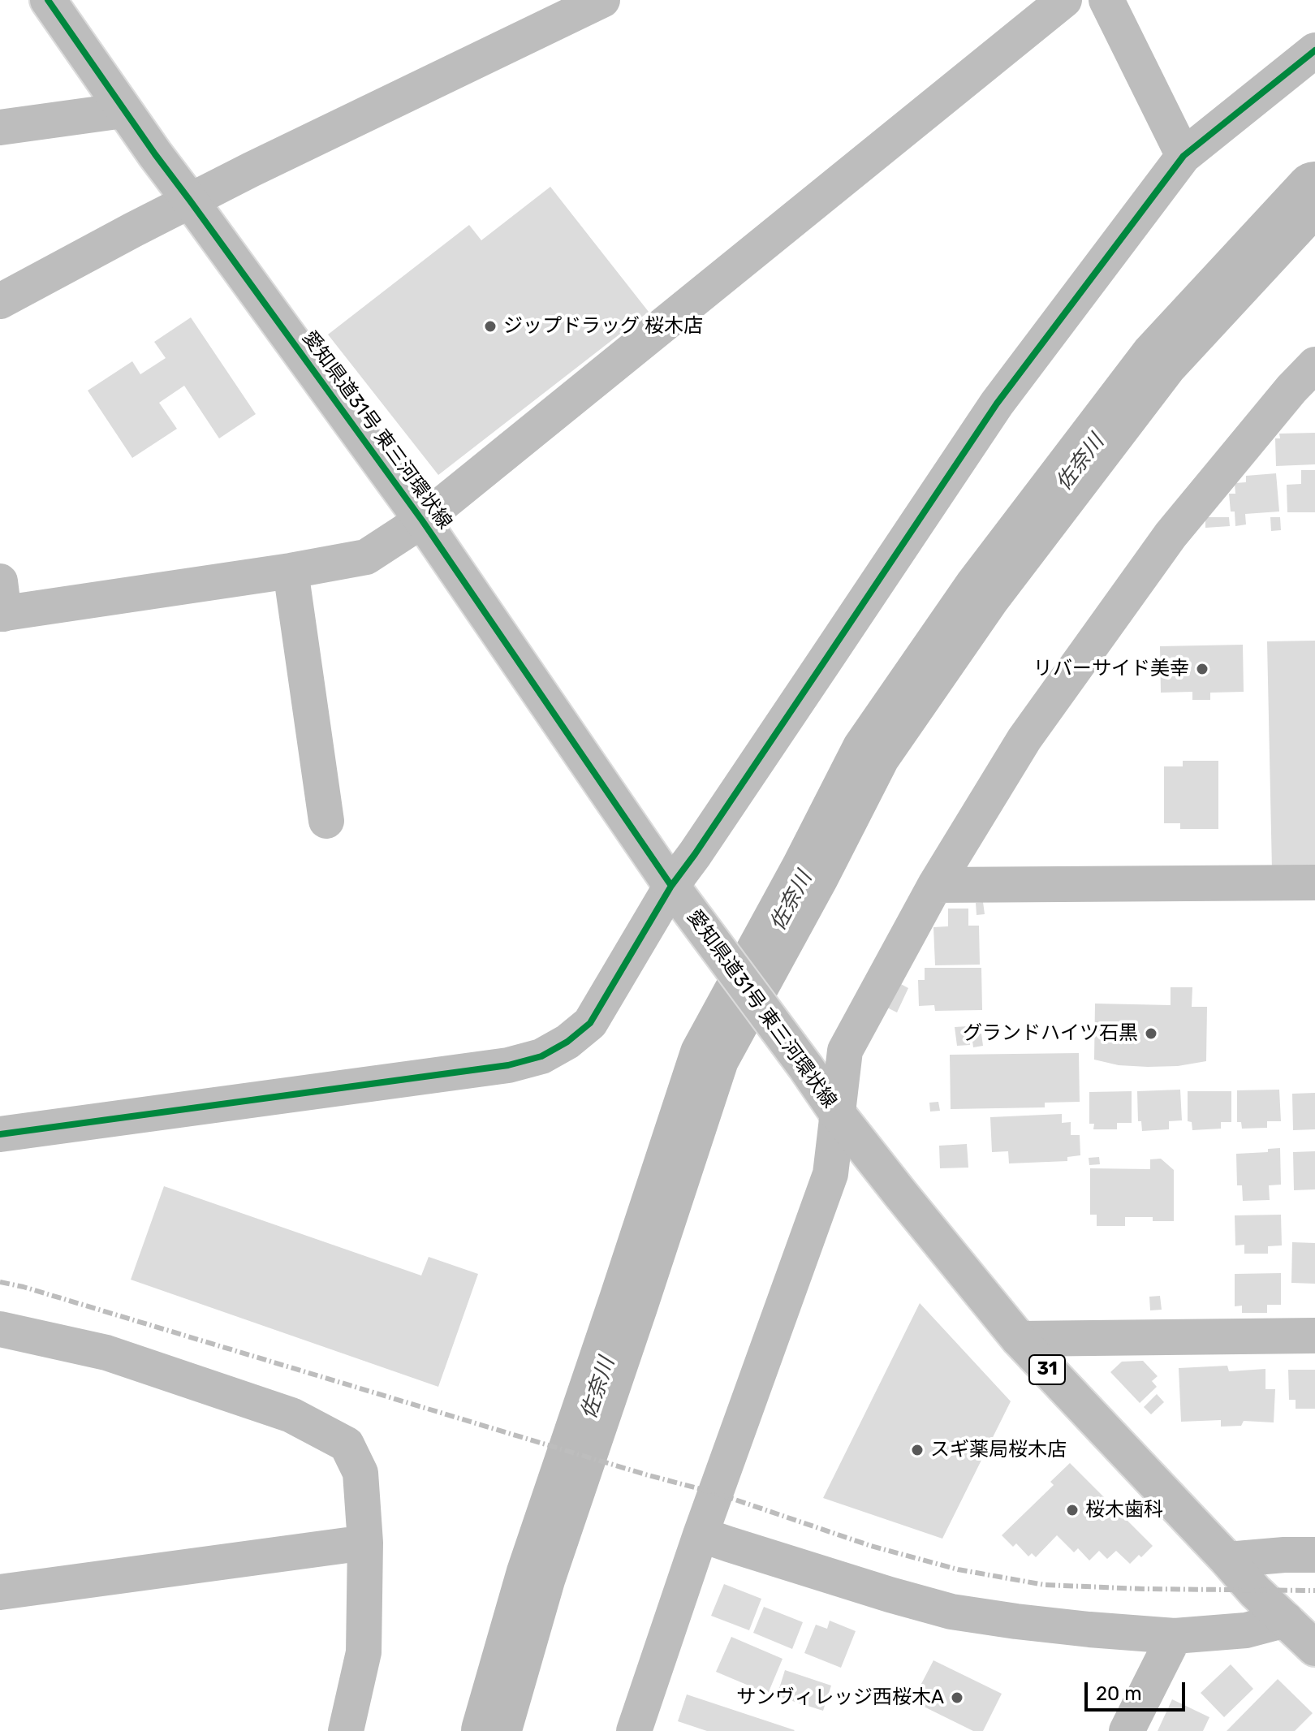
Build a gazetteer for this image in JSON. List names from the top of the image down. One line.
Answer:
{"streets":{"street":["愛知県道31号 東三河環状線","31"]},"water":["佐奈川"],"places":["ジップドラッグ 桜木店","リバーサイド美幸","グランドハイツ石黒","スギ薬局桜木店","桜木歯科","サンヴィレッジ西桜木A"],"scale_bar":"20 m"}
